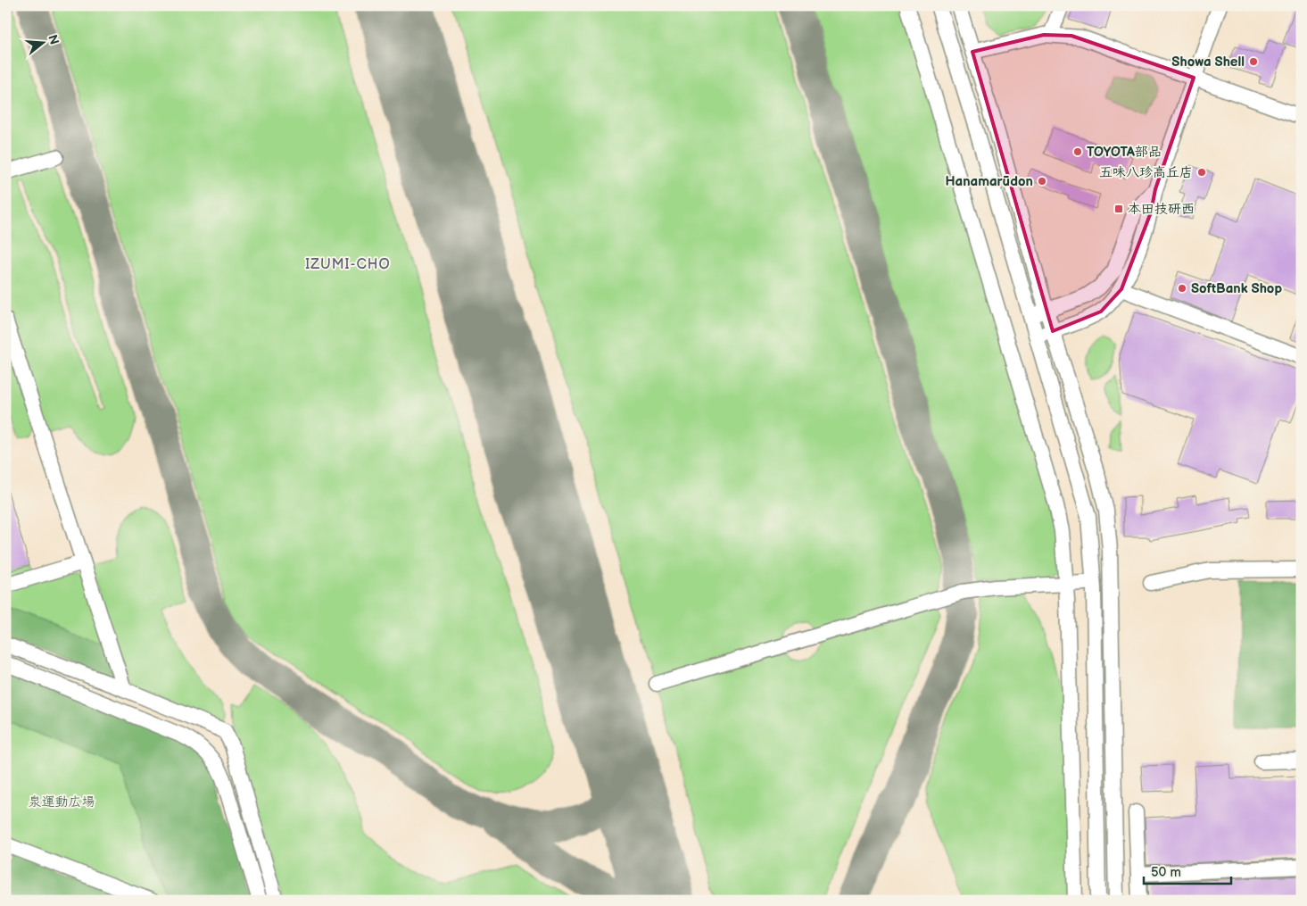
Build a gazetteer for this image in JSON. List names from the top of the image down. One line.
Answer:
{"districts":["IZUMI-CHO"],"parks":["泉運動広場"],"places":{"other":["Showa Shell","TOYOTA部品","五味八珍高丘店","Hanamarūdon","SoftBank Shop"],"transit":["本田技研西"]},"scale_bar":"50 m","north":"right"}
